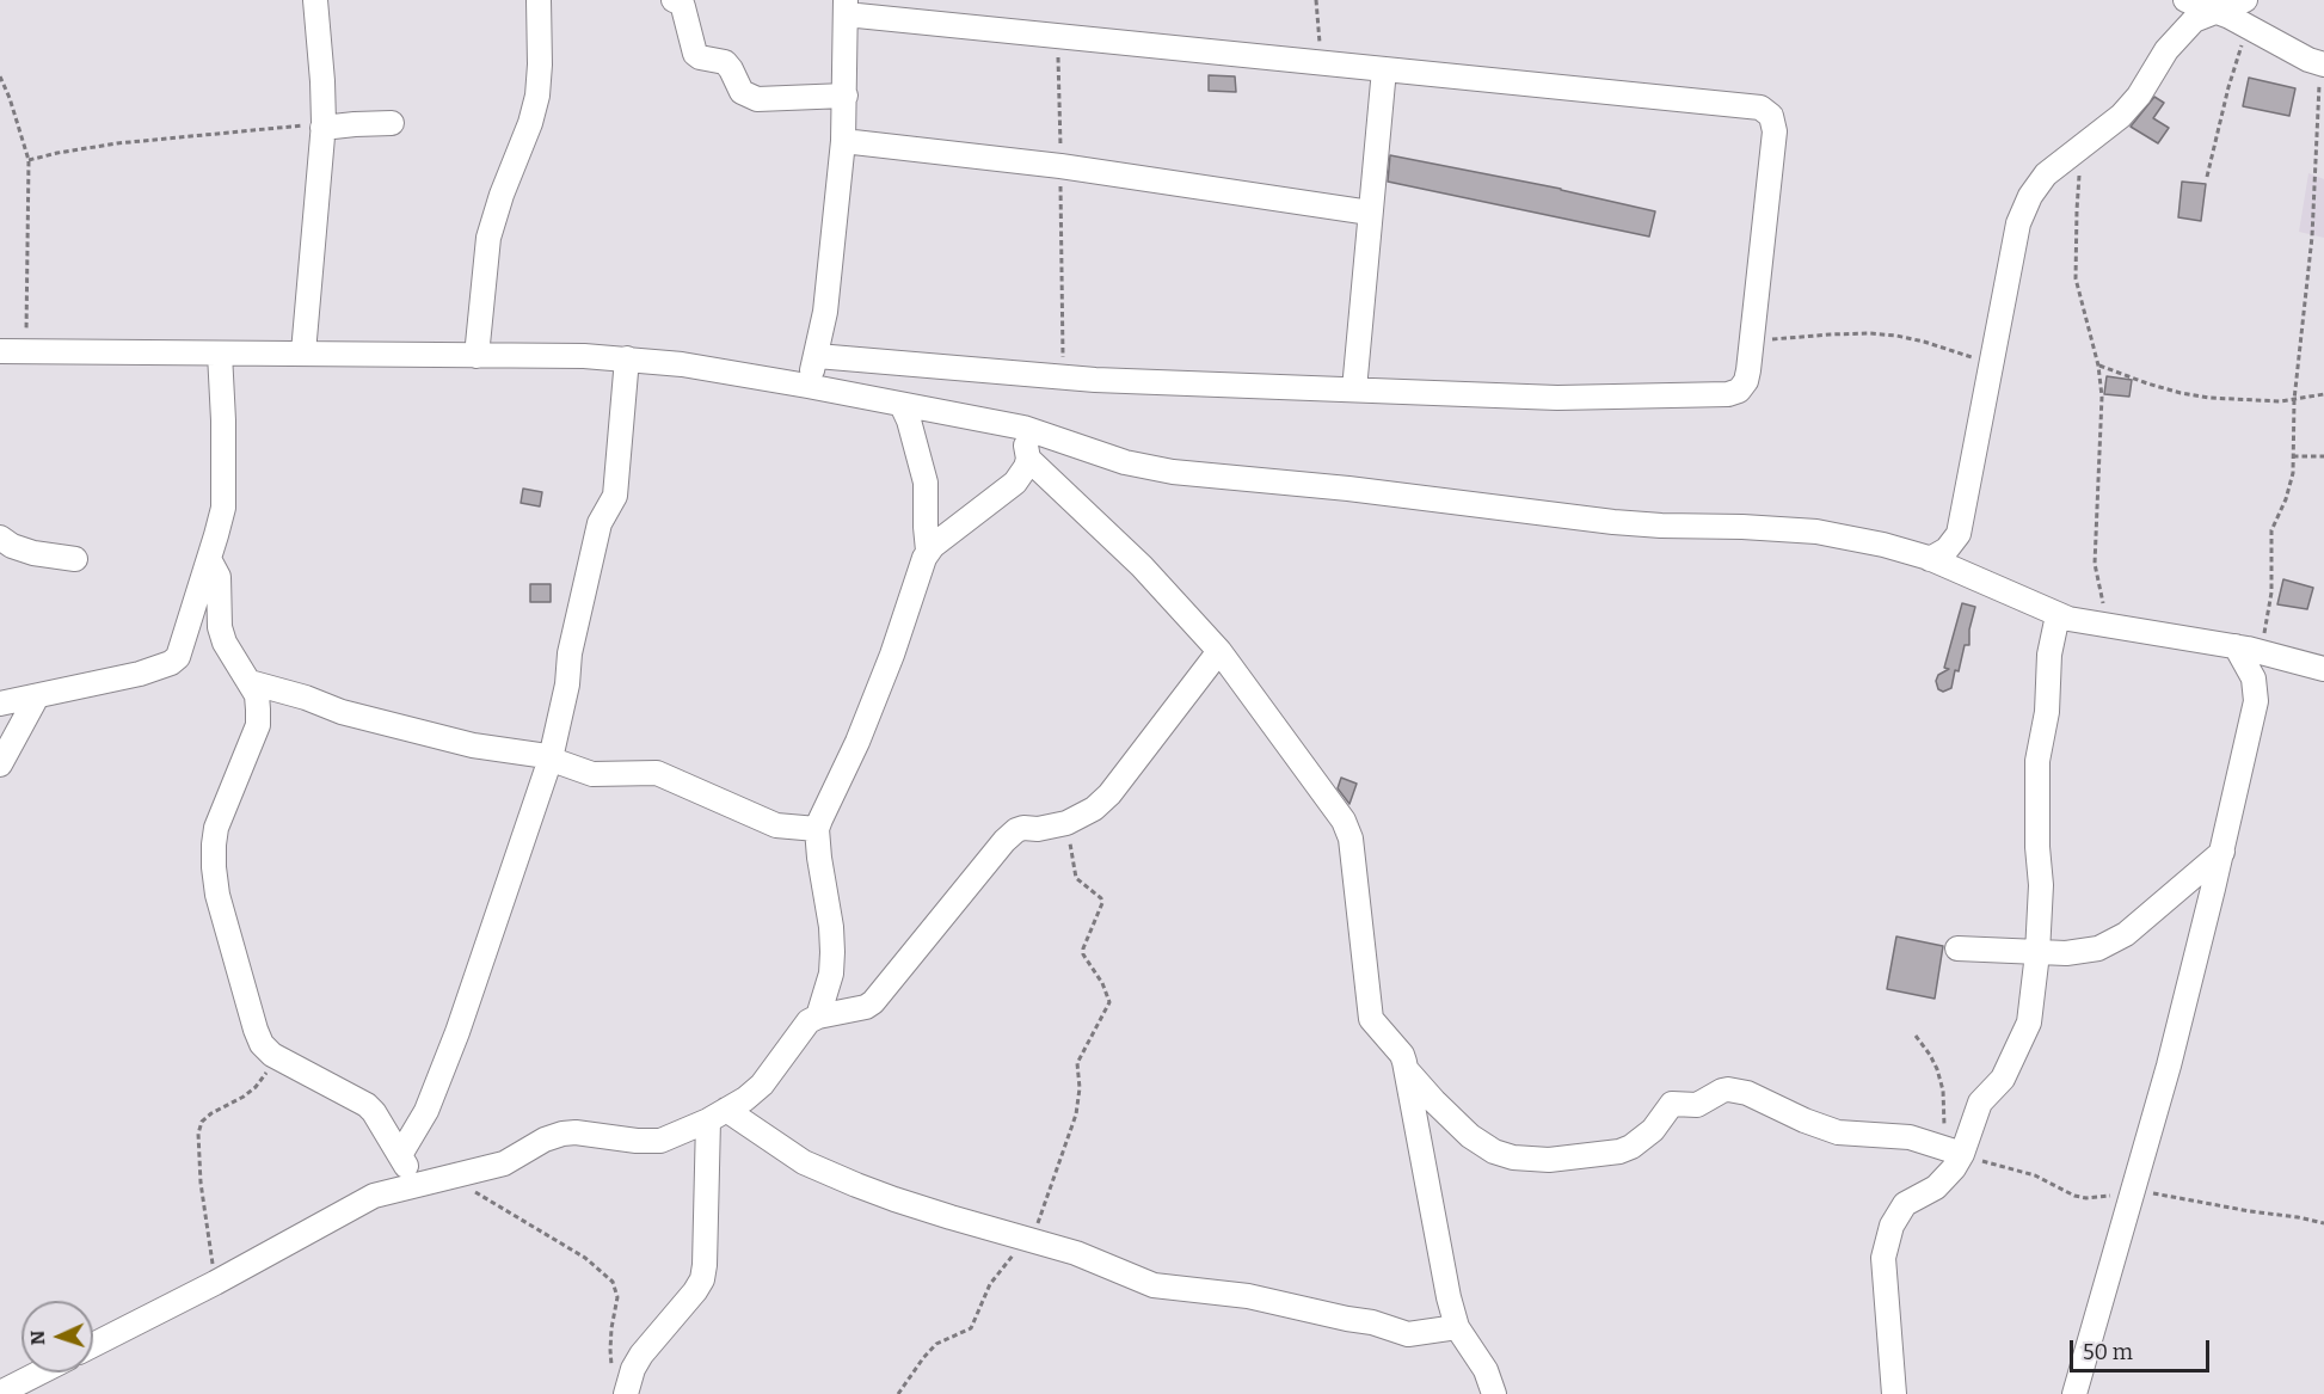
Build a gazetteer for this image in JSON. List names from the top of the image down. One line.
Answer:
{"scale_bar":"50 m","north":"left"}
